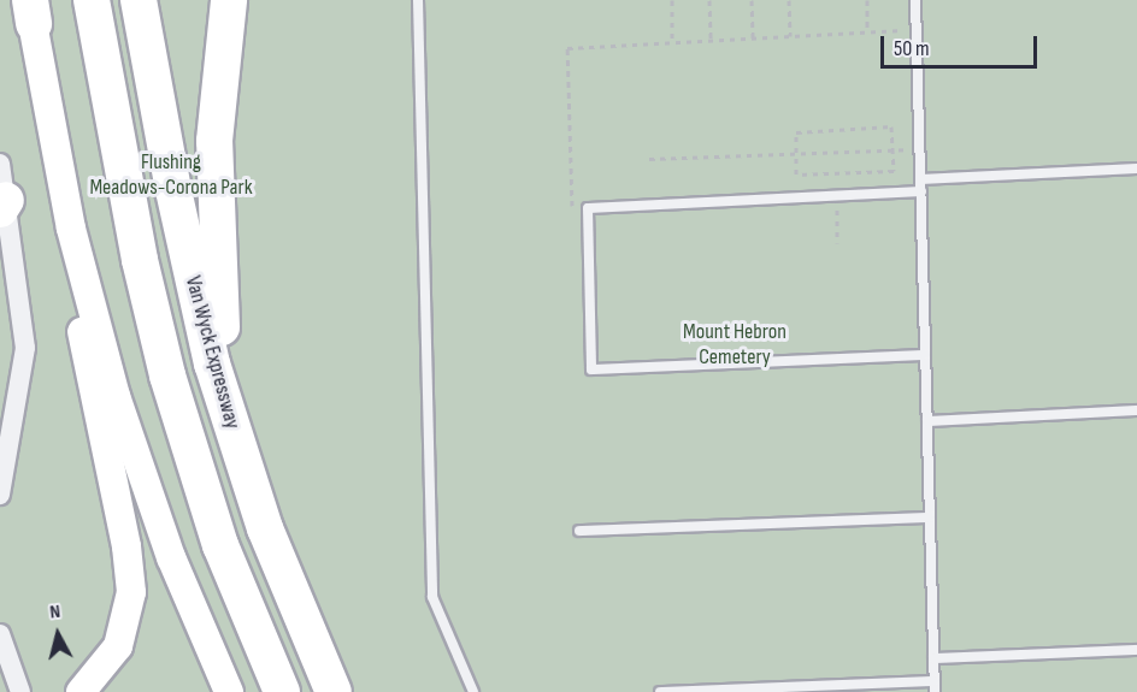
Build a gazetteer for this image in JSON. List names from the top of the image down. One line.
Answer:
{"streets":{"highway":["Van Wyck Expressway"]},"parks":["Flushing Meadows-Corona Park","Mount Hebron Cemetery"],"scale_bar":"50 m","north":"top"}
